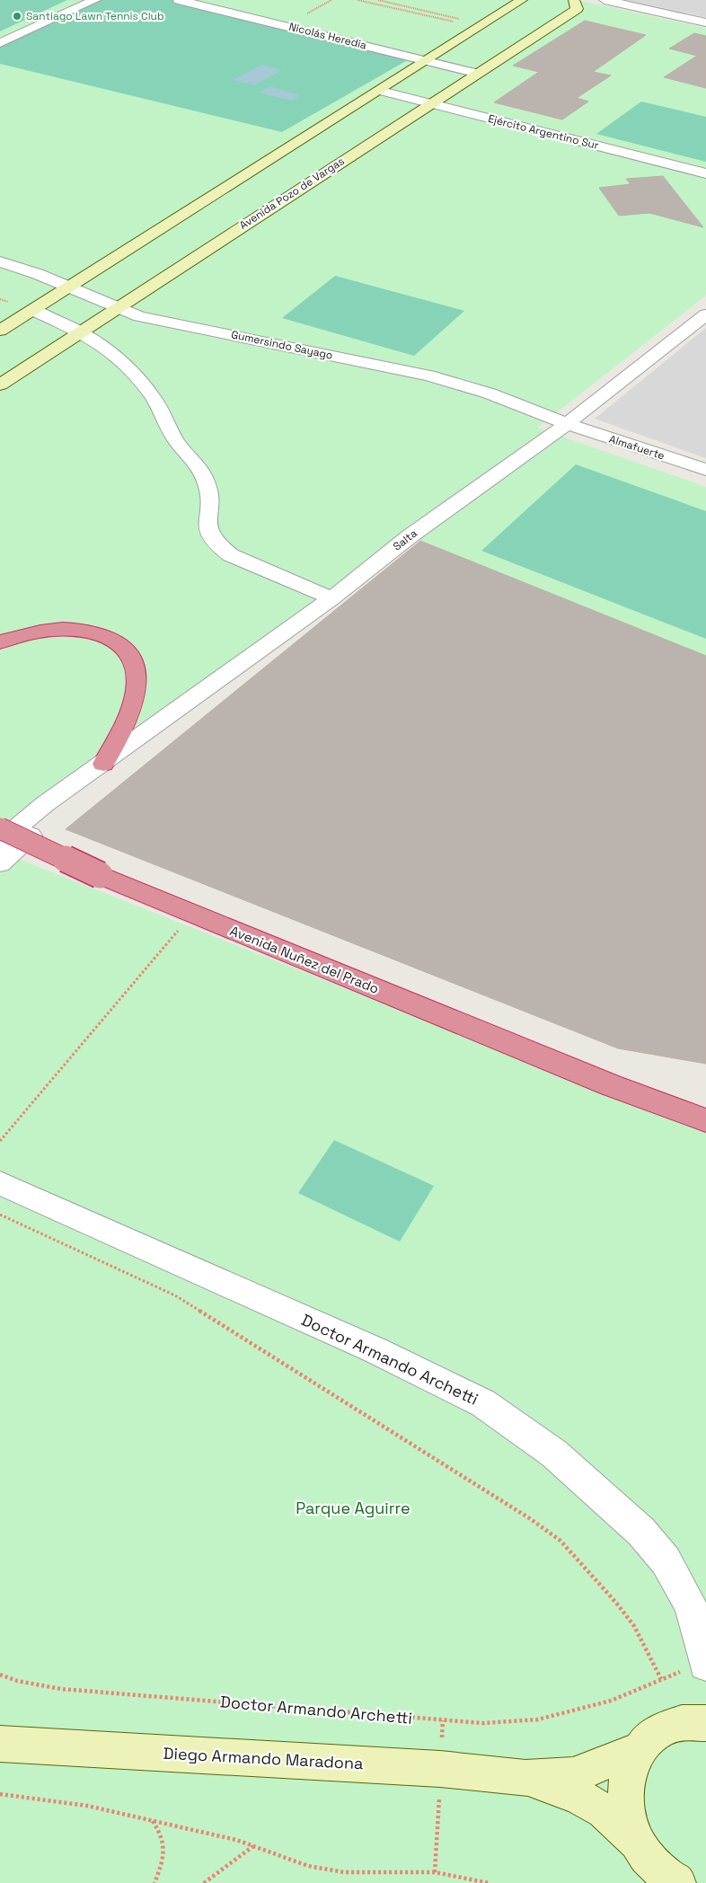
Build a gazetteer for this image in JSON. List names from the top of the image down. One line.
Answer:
{"streets":{"highway":["Avenida Nuñez del Prado"],"main road":["Avenida Pozo de Vargas","Diego Armando Maradona"],"street":["Nicolás Heredia","Ejército Argentino Sur","Gumersindo Sayago","Almafuerte","Salta","Doctor Armando Archetti"]},"crossings":[["Nicolás Heredia","Avenida Pozo de Vargas"],["Ejército Argentino Sur","Avenida Pozo de Vargas"],["Avenida Pozo de Vargas","Gumersindo Sayago"],["Gumersindo Sayago","Almafuerte"],["Gumersindo Sayago","Salta"],["Almafuerte","Salta"]],"parks":["Parque Aguirre"],"places":["Santiago Lawn Tennis Club"]}
